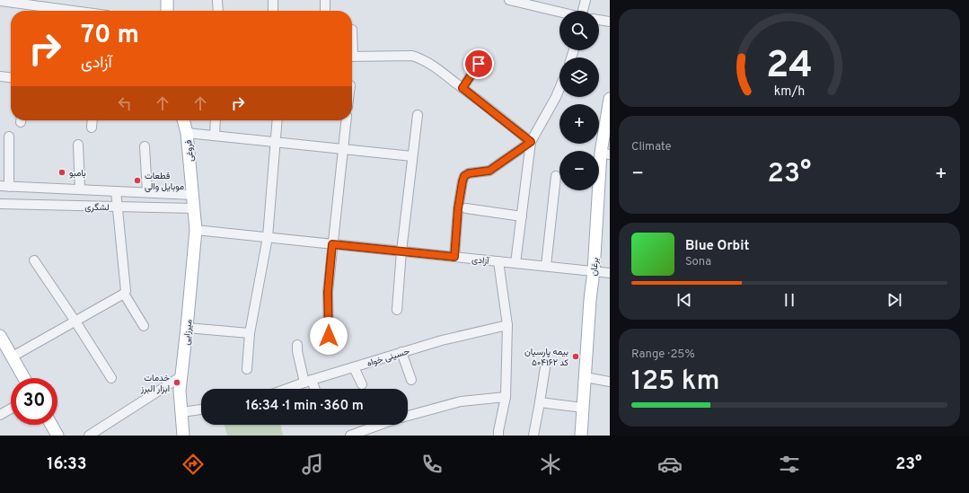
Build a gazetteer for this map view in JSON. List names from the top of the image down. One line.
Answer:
{"streets":{"main road":["فروغی","برغان","میرزایی"],"street":["لشگری","آزادی","حسینی خواه"]},"crossings":[["فروغی","لشگری"],["فروغی","آزادی"],["فروغی","میرزایی"],["آزادی","برغان"],["آزادی","میرزایی"]],"places":["بامبو","قطعات موبایل والی","بیمه پارسیان کد ۵۰۴۱۶۲","خدمات ابزار البرز"],"page":{"map_buttons":["+","−"],"turn":["70 m","آزادی"],"tile":["Climate",["Range · 25%","125 km"]],"heat":["−","23°","+"],"song":["Blue Orbit","Sona"],"limit":"30","trip":"16:34 · 1 min · 360 m","tabs":["16:33","23°"],"gauge":["24","km/h"]}}
